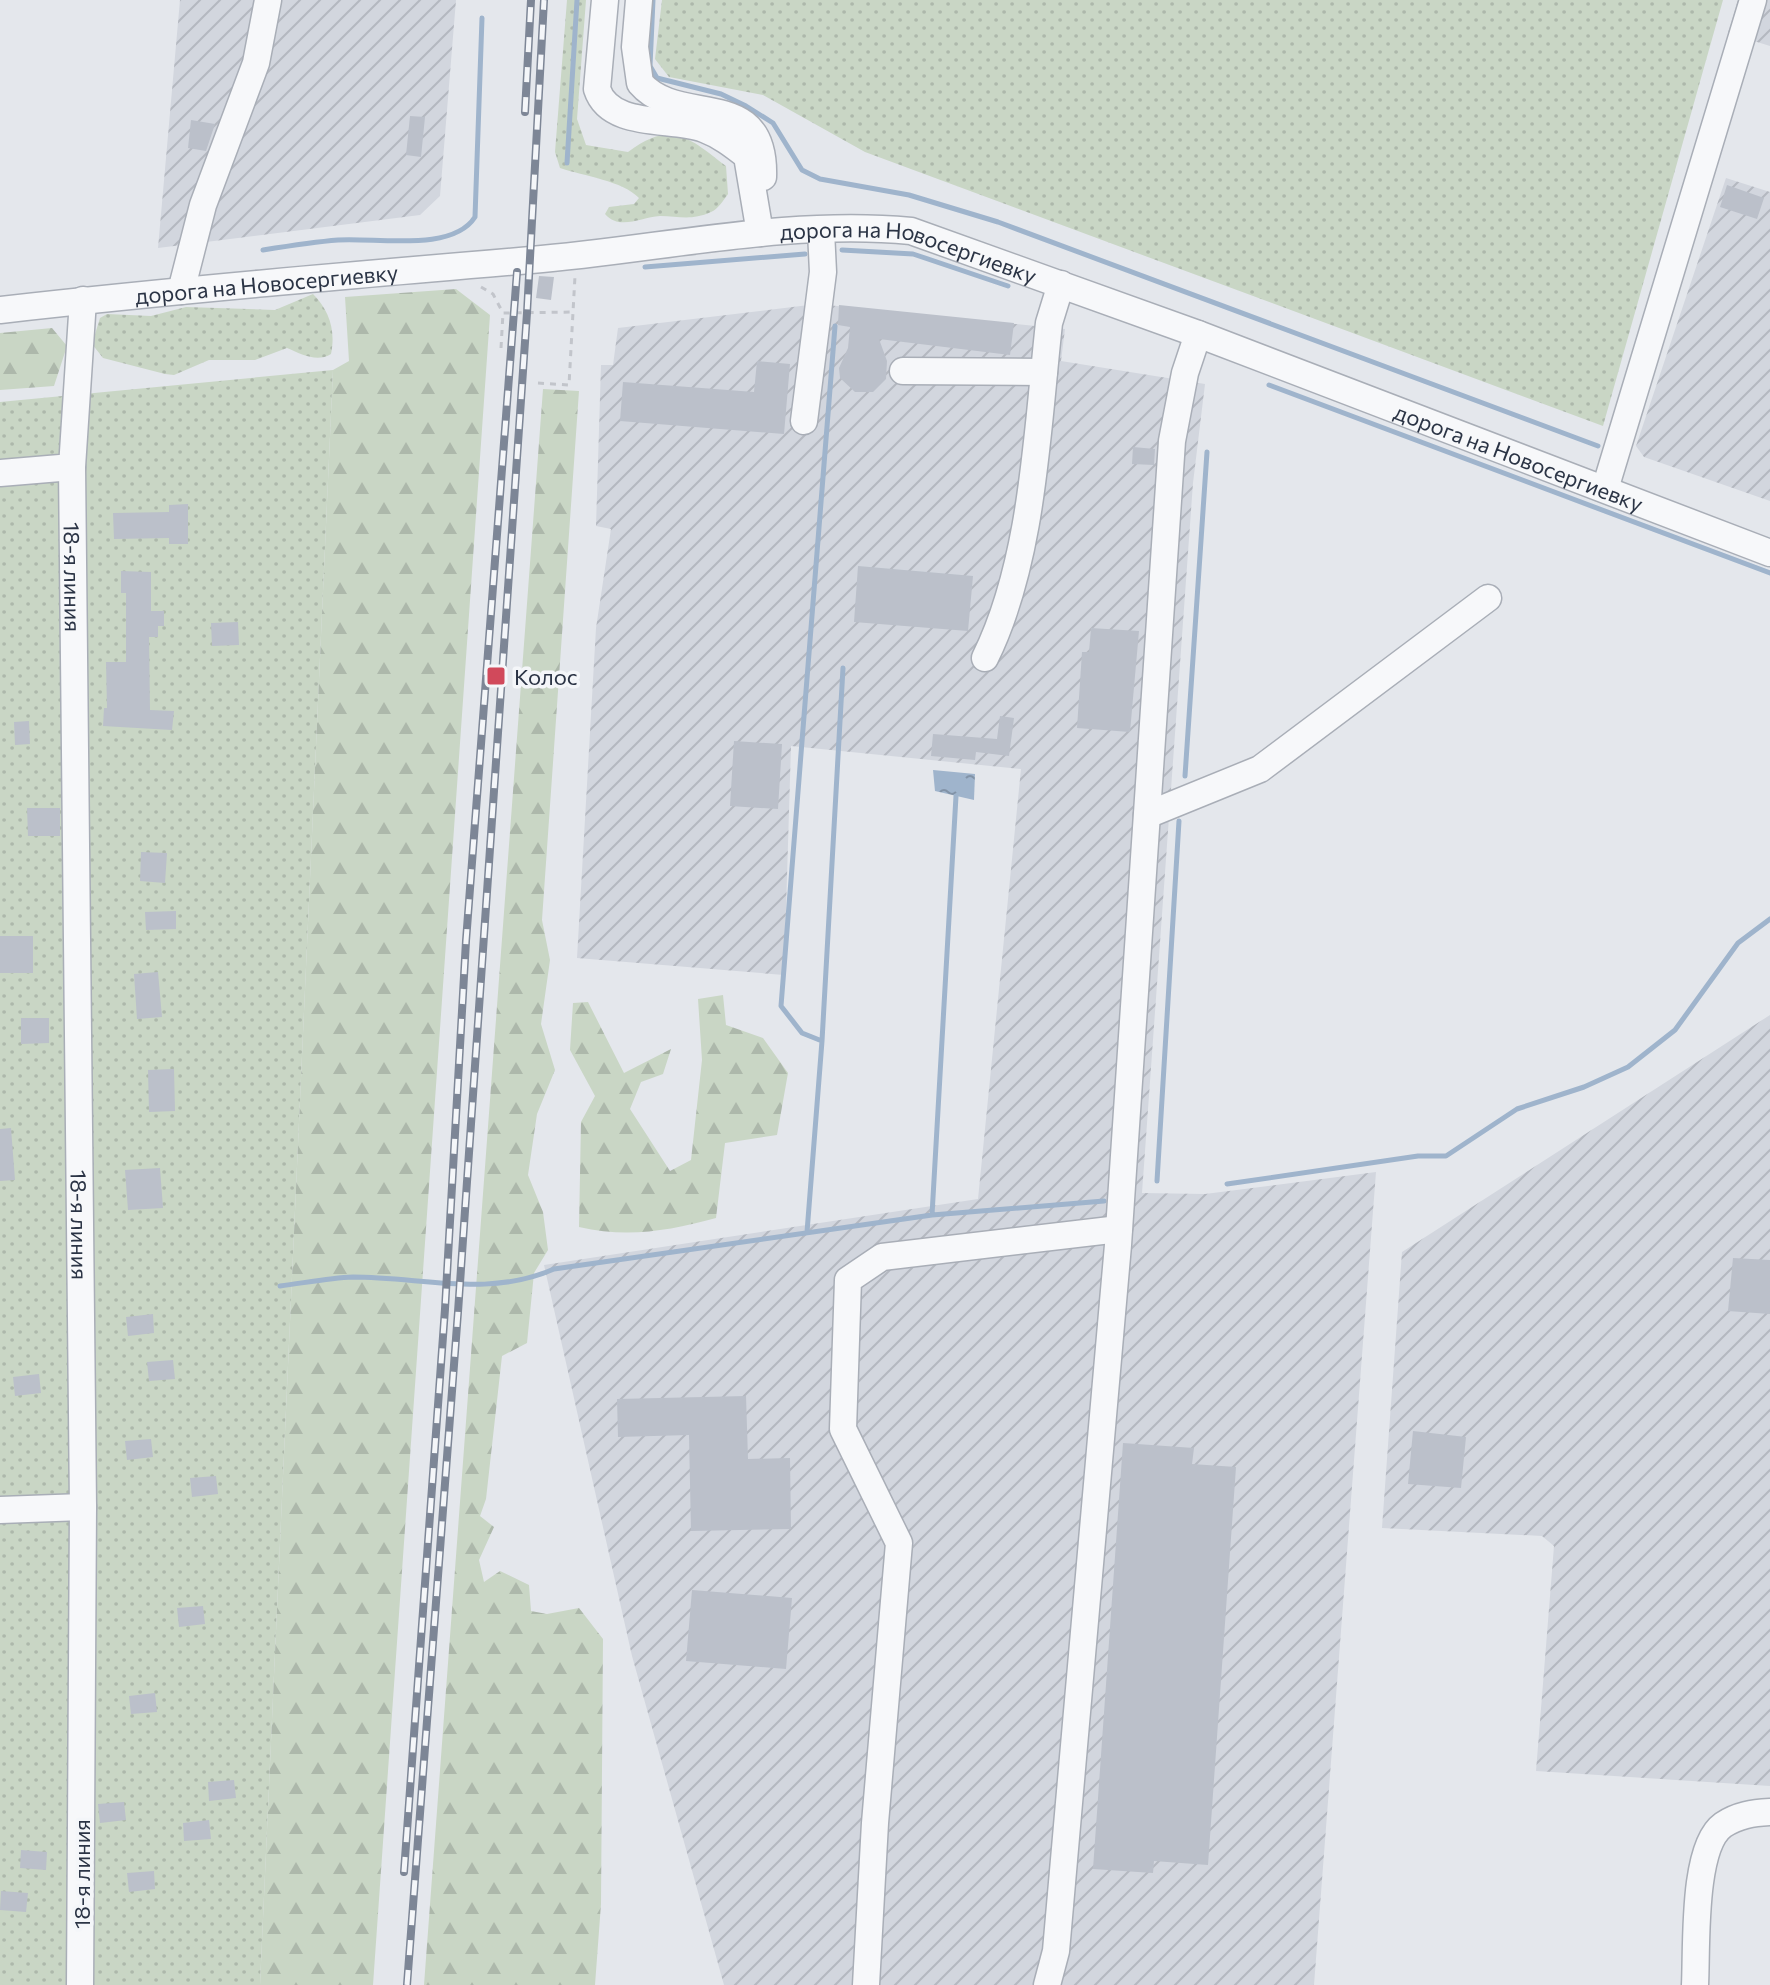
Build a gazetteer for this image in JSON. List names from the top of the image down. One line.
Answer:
{"streets":{"street":["дорога на Новосергиевку","18-я линия"]},"crossings":[["дорога на Новосергиевку","18-я линия"]],"places":{"transit":["Колос"]}}
